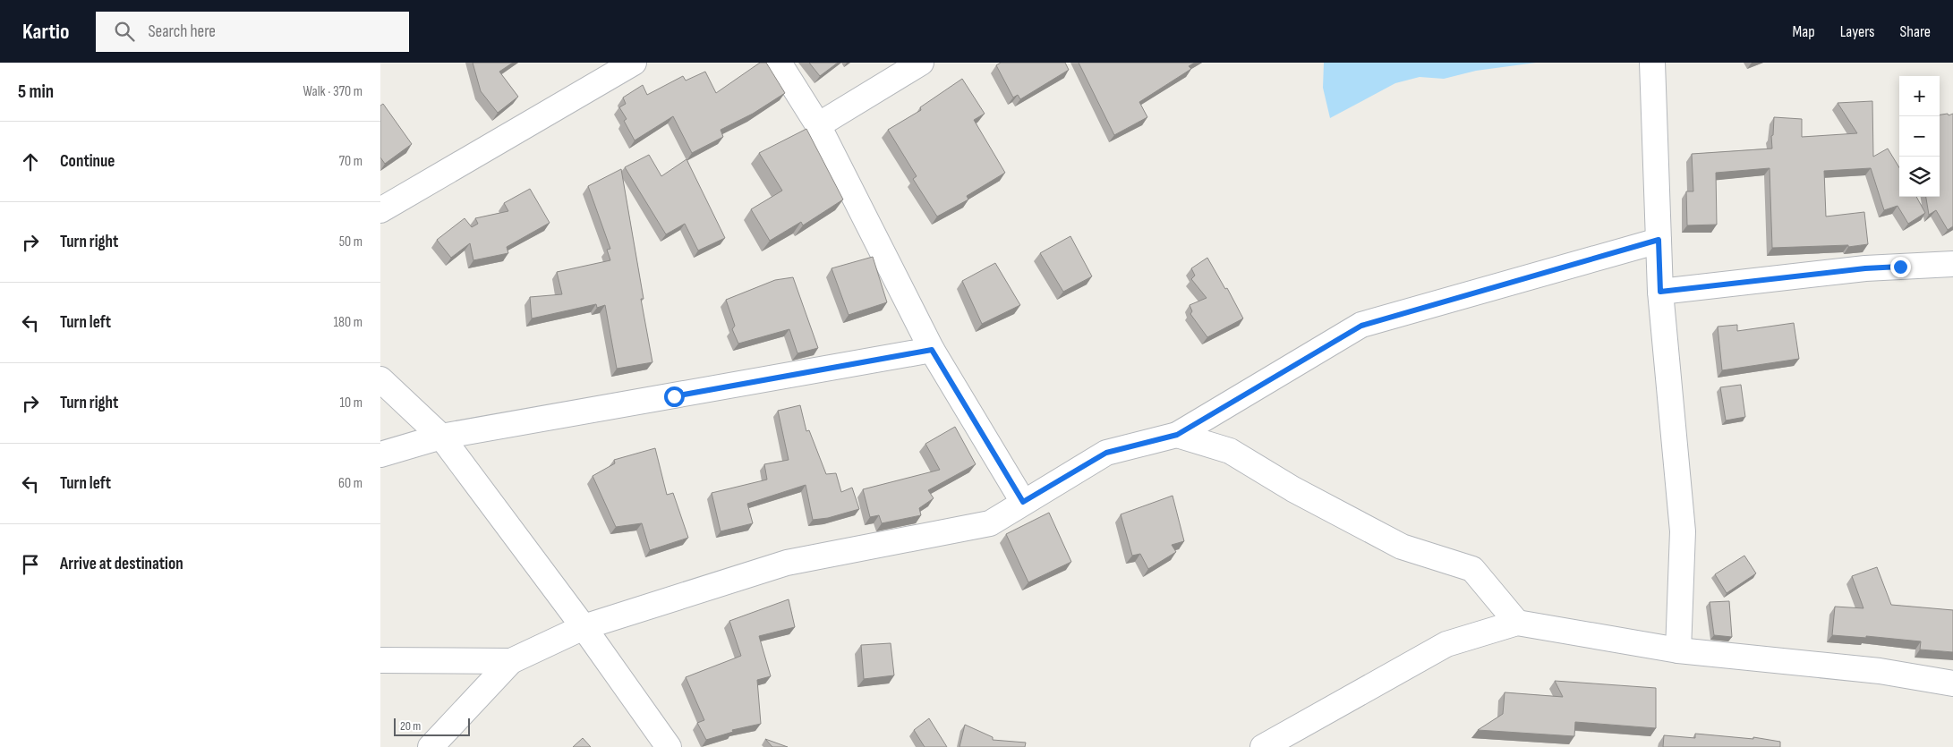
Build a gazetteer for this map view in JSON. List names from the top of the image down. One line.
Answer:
{"scale_bar":"20 m","page":{"header":"Kartio","search":"Search here","nav":["Map","Layers","Share"],"heading":["5 min","Walk · 370 m"],"map_buttons":["+","−"],"list":[["Continue","70 m"],["Turn right","50 m"],["Turn left","180 m"],["Turn right","10 m"],["Turn left","60 m"],"Arrive at destination"],"scale":"20 m"}}
